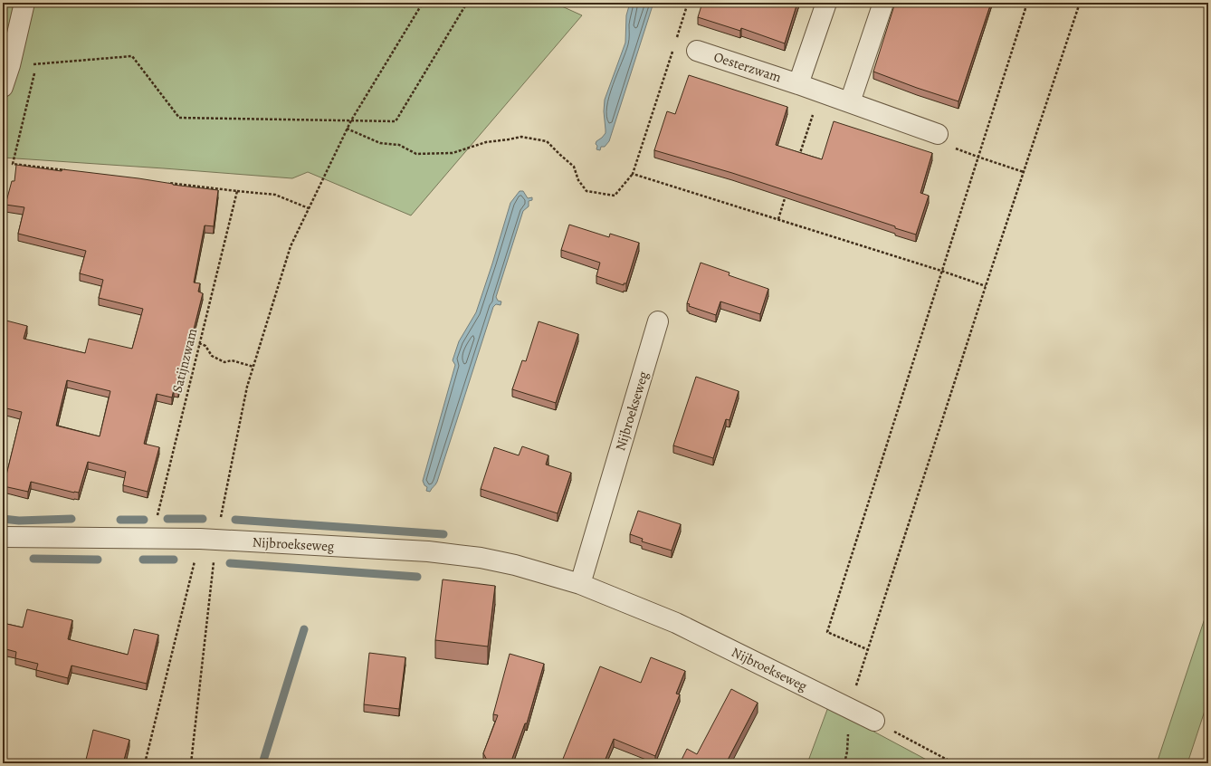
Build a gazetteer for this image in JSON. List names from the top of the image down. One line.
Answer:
{"streets":{"street":["Oesterzwam","Nijbroekseweg"],"path":["Satijnzwam"]},"crossings":[["Satijnzwam","Nijbroekseweg"]]}
